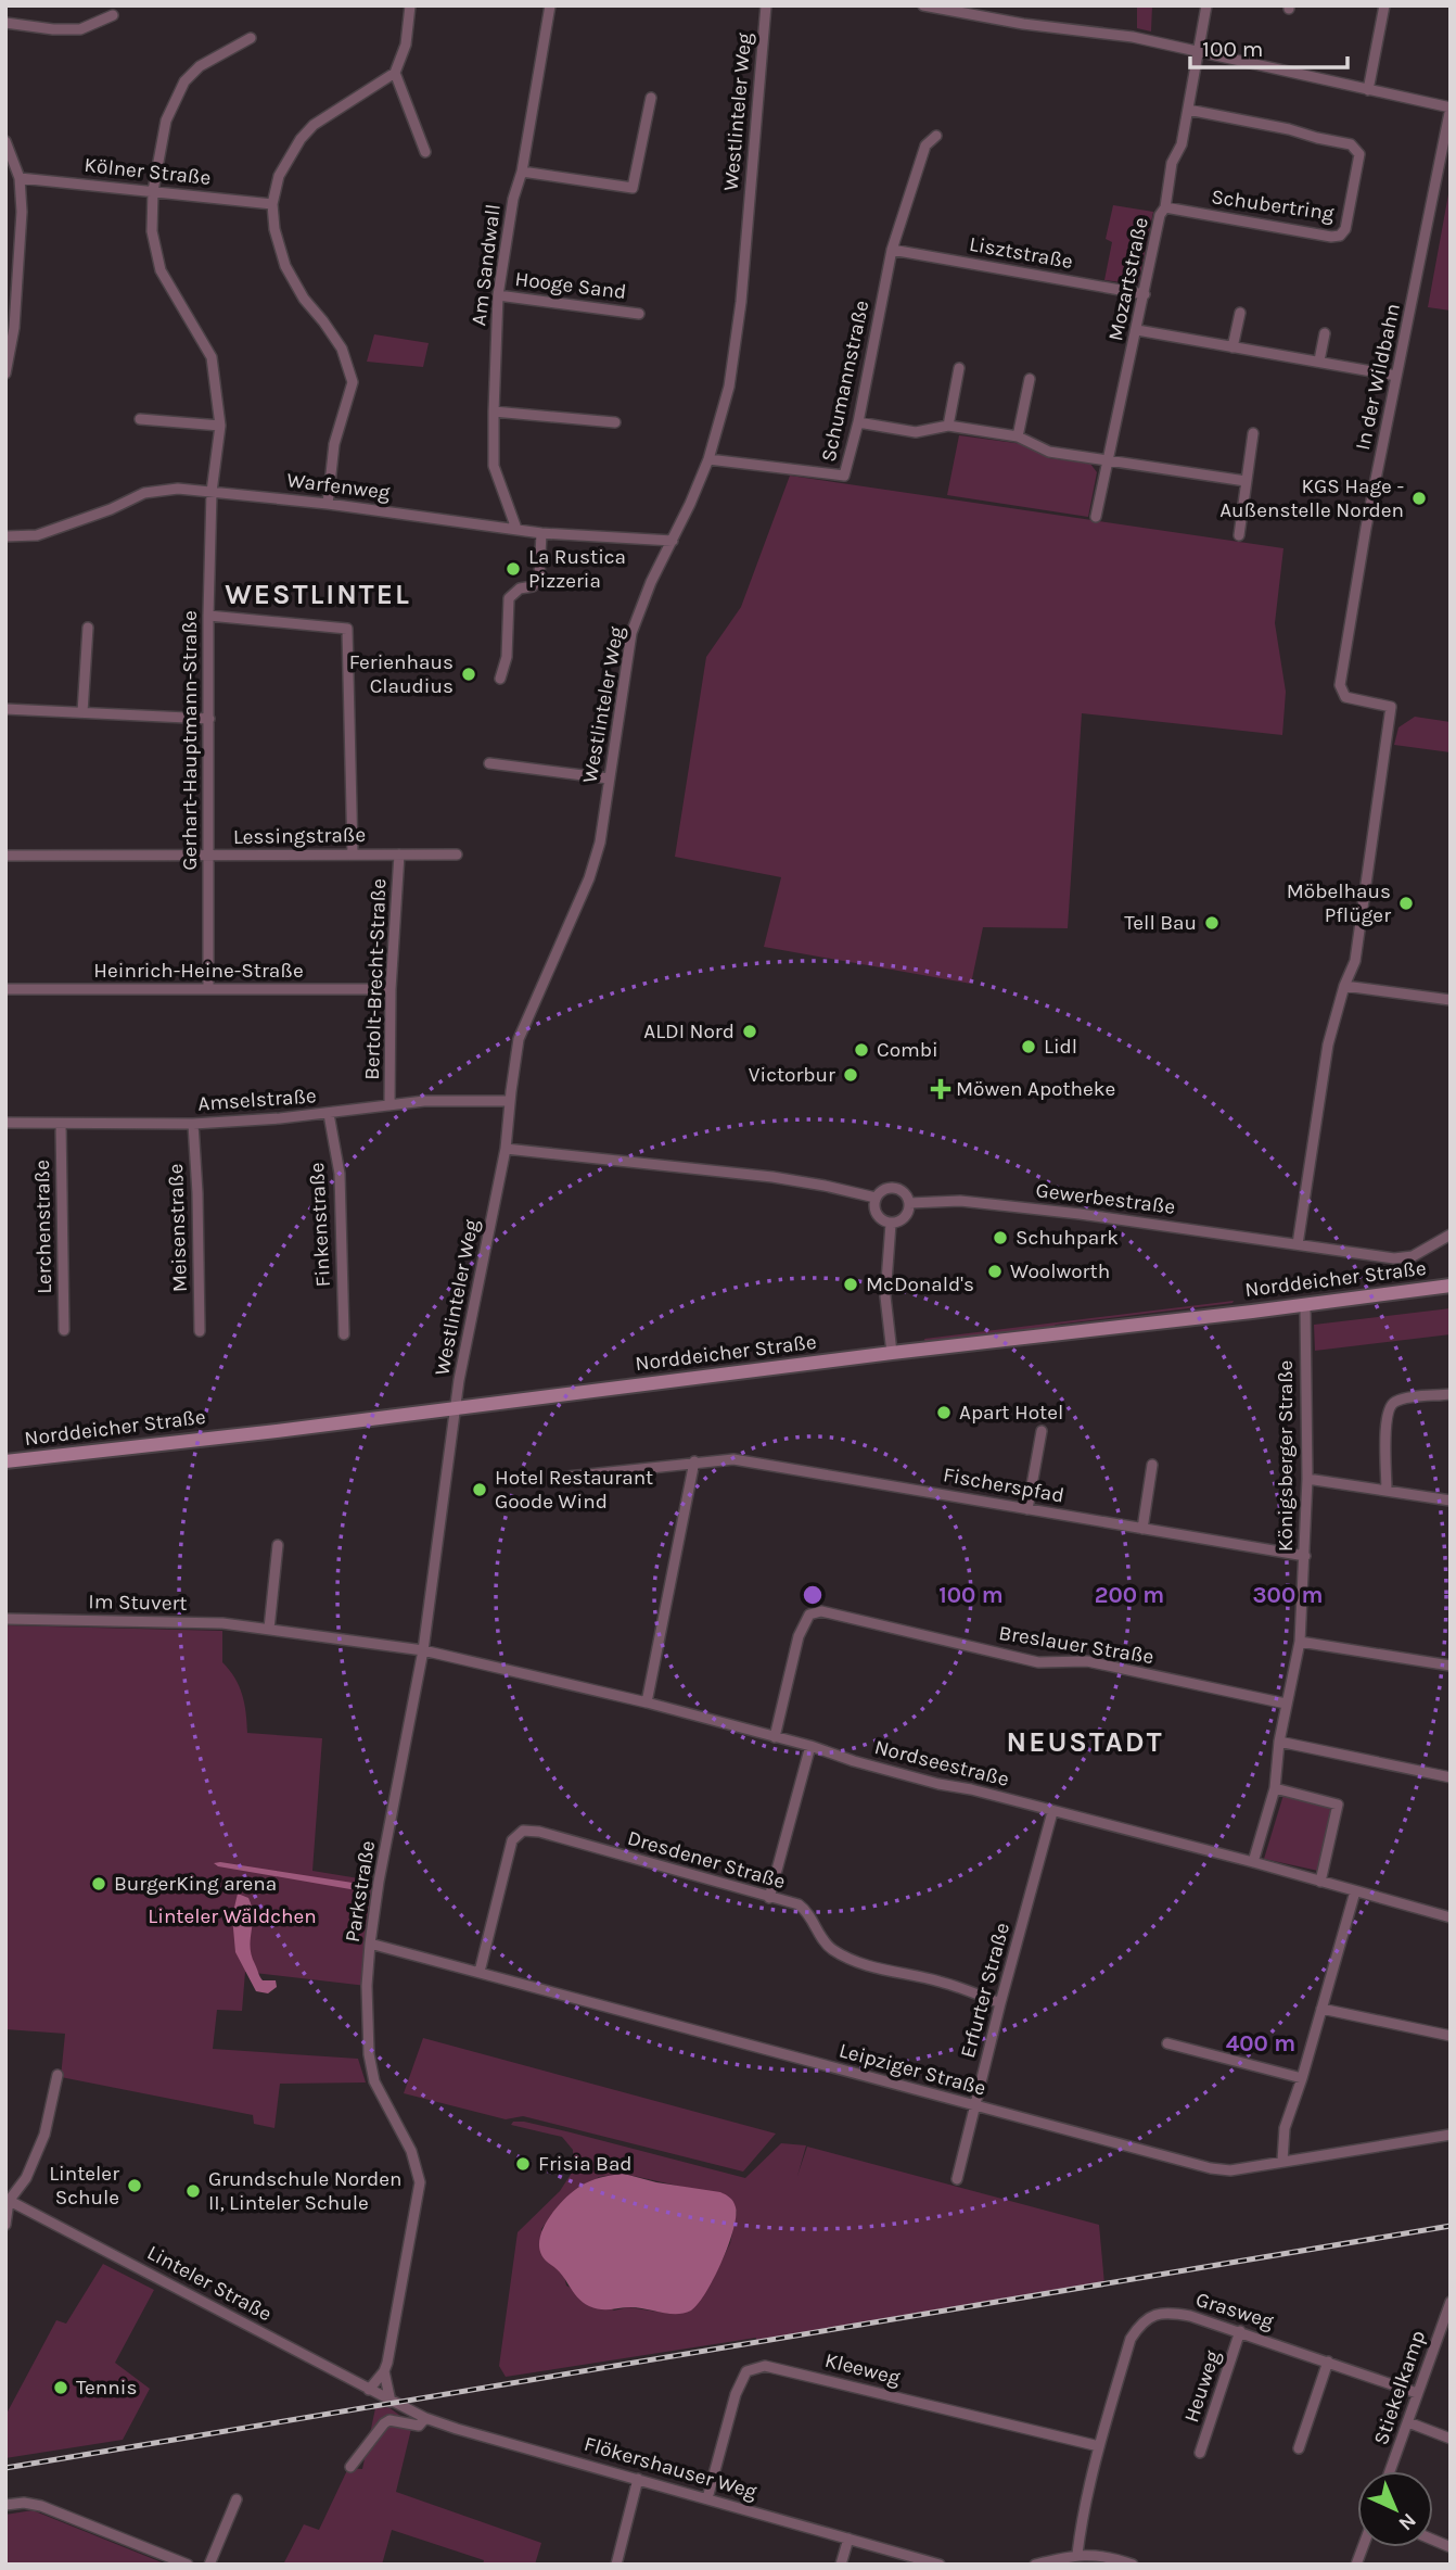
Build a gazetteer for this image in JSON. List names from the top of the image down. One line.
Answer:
{"streets":{"main road":["Norddeicher Straße"],"street":["Westlinteler Weg","Kölner Straße","Schubertring","Lisztstraße","Am Sandwall","Mozartstraße","Hooge Sand","In der Wildbahn","Schumannstraße","Warfenweg","Gerhart-Hauptmann-Straße","Lessingstraße","Heinrich-Heine-Straße","Bertolt-Brecht-Straße","Amselstraße","Gewerbestraße","Finkenstraße","Lerchenstraße","Meisenstraße","Königsberger Straße","Fischerspfad","Im Stuvert","Breslauer Straße","Nordseestraße","Dresdener Straße","Parkstraße","Erfurter Straße","Leipziger Straße","Linteler Straße","Grasweg","Kleeweg","Heuweg","Stiekelkamp","Flökershauser Weg"]},"crossings":[["Westlinteler Weg","Schumannstraße"],["Westlinteler Weg","Warfenweg"],["Westlinteler Weg","Amselstraße"],["Westlinteler Weg","Gewerbestraße"],["Westlinteler Weg","Norddeicher Straße"],["Westlinteler Weg","Parkstraße"],["Kölner Straße","Gerhart-Hauptmann-Straße"],["Schubertring","Mozartstraße"],["Lisztstraße","Mozartstraße"],["Lisztstraße","Schumannstraße"],["Am Sandwall","Hooge Sand"],["Am Sandwall","Warfenweg"],["Warfenweg","Gerhart-Hauptmann-Straße"],["Gerhart-Hauptmann-Straße","Lessingstraße"],["Gerhart-Hauptmann-Straße","Heinrich-Heine-Straße"],["Lessingstraße","Bertolt-Brecht-Straße"],["Heinrich-Heine-Straße","Bertolt-Brecht-Straße"],["Bertolt-Brecht-Straße","Amselstraße"],["Amselstraße","Finkenstraße"],["Amselstraße","Lerchenstraße"],["Amselstraße","Meisenstraße"],["Norddeicher Straße","Königsberger Straße"],["Norddeicher Straße","Parkstraße"],["Königsberger Straße","Fischerspfad"],["Königsberger Straße","Breslauer Straße"],["Königsberger Straße","Nordseestraße"],["Im Stuvert","Nordseestraße"],["Im Stuvert","Parkstraße"],["Breslauer Straße","Nordseestraße"],["Nordseestraße","Parkstraße"],["Nordseestraße","Erfurter Straße"],["Dresdener Straße","Erfurter Straße"],["Dresdener Straße","Leipziger Straße"],["Parkstraße","Leipziger Straße"],["Parkstraße","Linteler Straße"],["Parkstraße","Flökershauser Weg"],["Erfurter Straße","Leipziger Straße"],["Linteler Straße","Flökershauser Weg"],["Grasweg","Kleeweg"],["Grasweg","Heuweg"],["Grasweg","Stiekelkamp"],["Kleeweg","Flökershauser Weg"]],"districts":["WESTLINTEL","NEUSTADT"],"parks":["Linteler Wäldchen"],"places":{"other":["KGS Hage - Außenstelle Norden","La Rustica Pizzeria","Ferienhaus Claudius","Möbelhaus Pflüger","Tell Bau","ALDI Nord","Lidl","Combi","Victorbur","Schuhpark","Woolworth","McDonald's","Apart Hotel","Hotel Restaurant Goode Wind","BurgerKing arena","Frisia Bad","Linteler Schule","Grundschule Norden II, Linteler Schule","Tennis"],"health":["Möwen Apotheke"]},"scale_bar":"100 m","north":"bottom right","rings":["100 m","200 m","300 m","400 m"]}
